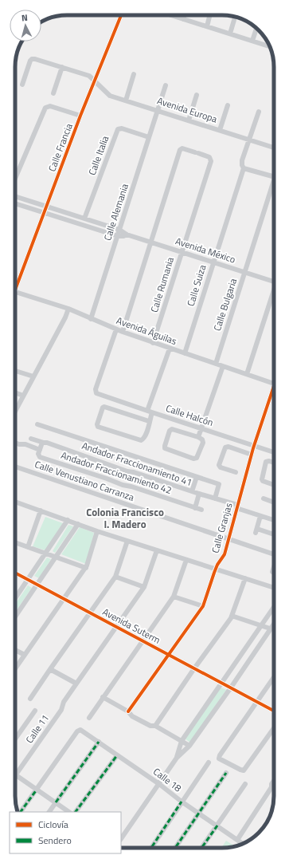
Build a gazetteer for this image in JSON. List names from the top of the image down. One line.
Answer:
{"streets":{"street":["Avenida Europa","Calle Francia","Calle Italia","Calle Alemania","Avenida México","Calle Rumania","Calle Suiza","Calle Bulgaria","Avenida Águilas","Calle Halcón","Andador Fraccionamiento 41","Andador Fraccionamiento 42","Calle Venustiano Carranza","Calle Granjas","Avenida Suterm","Calle 11","Calle 18"]},"crossings":[["Avenida Europa","Calle Francia"],["Avenida Europa","Calle Alemania"],["Avenida Europa","Calle Suiza"],["Calle Francia","Avenida México"],["Calle Italia","Calle Alemania"],["Calle Italia","Avenida México"],["Calle Alemania","Avenida México"],["Calle Alemania","Avenida Águilas"],["Avenida México","Calle Rumania"],["Avenida México","Calle Suiza"],["Avenida México","Calle Bulgaria"],["Calle Rumania","Avenida Águilas"],["Calle Suiza","Calle Bulgaria"],["Calle Suiza","Avenida Águilas"],["Calle Bulgaria","Avenida Águilas"],["Avenida Águilas","Calle Halcón"],["Calle Halcón","Calle Granjas"],["Andador Fraccionamiento 41","Calle Granjas"],["Calle Venustiano Carranza","Calle Granjas"],["Calle Granjas","Avenida Suterm"],["Avenida Suterm","Calle 11"]],"districts":["Colonia Francisco I. Madero"],"legend":["Ciclovía","Sendero"],"north":"top"}
